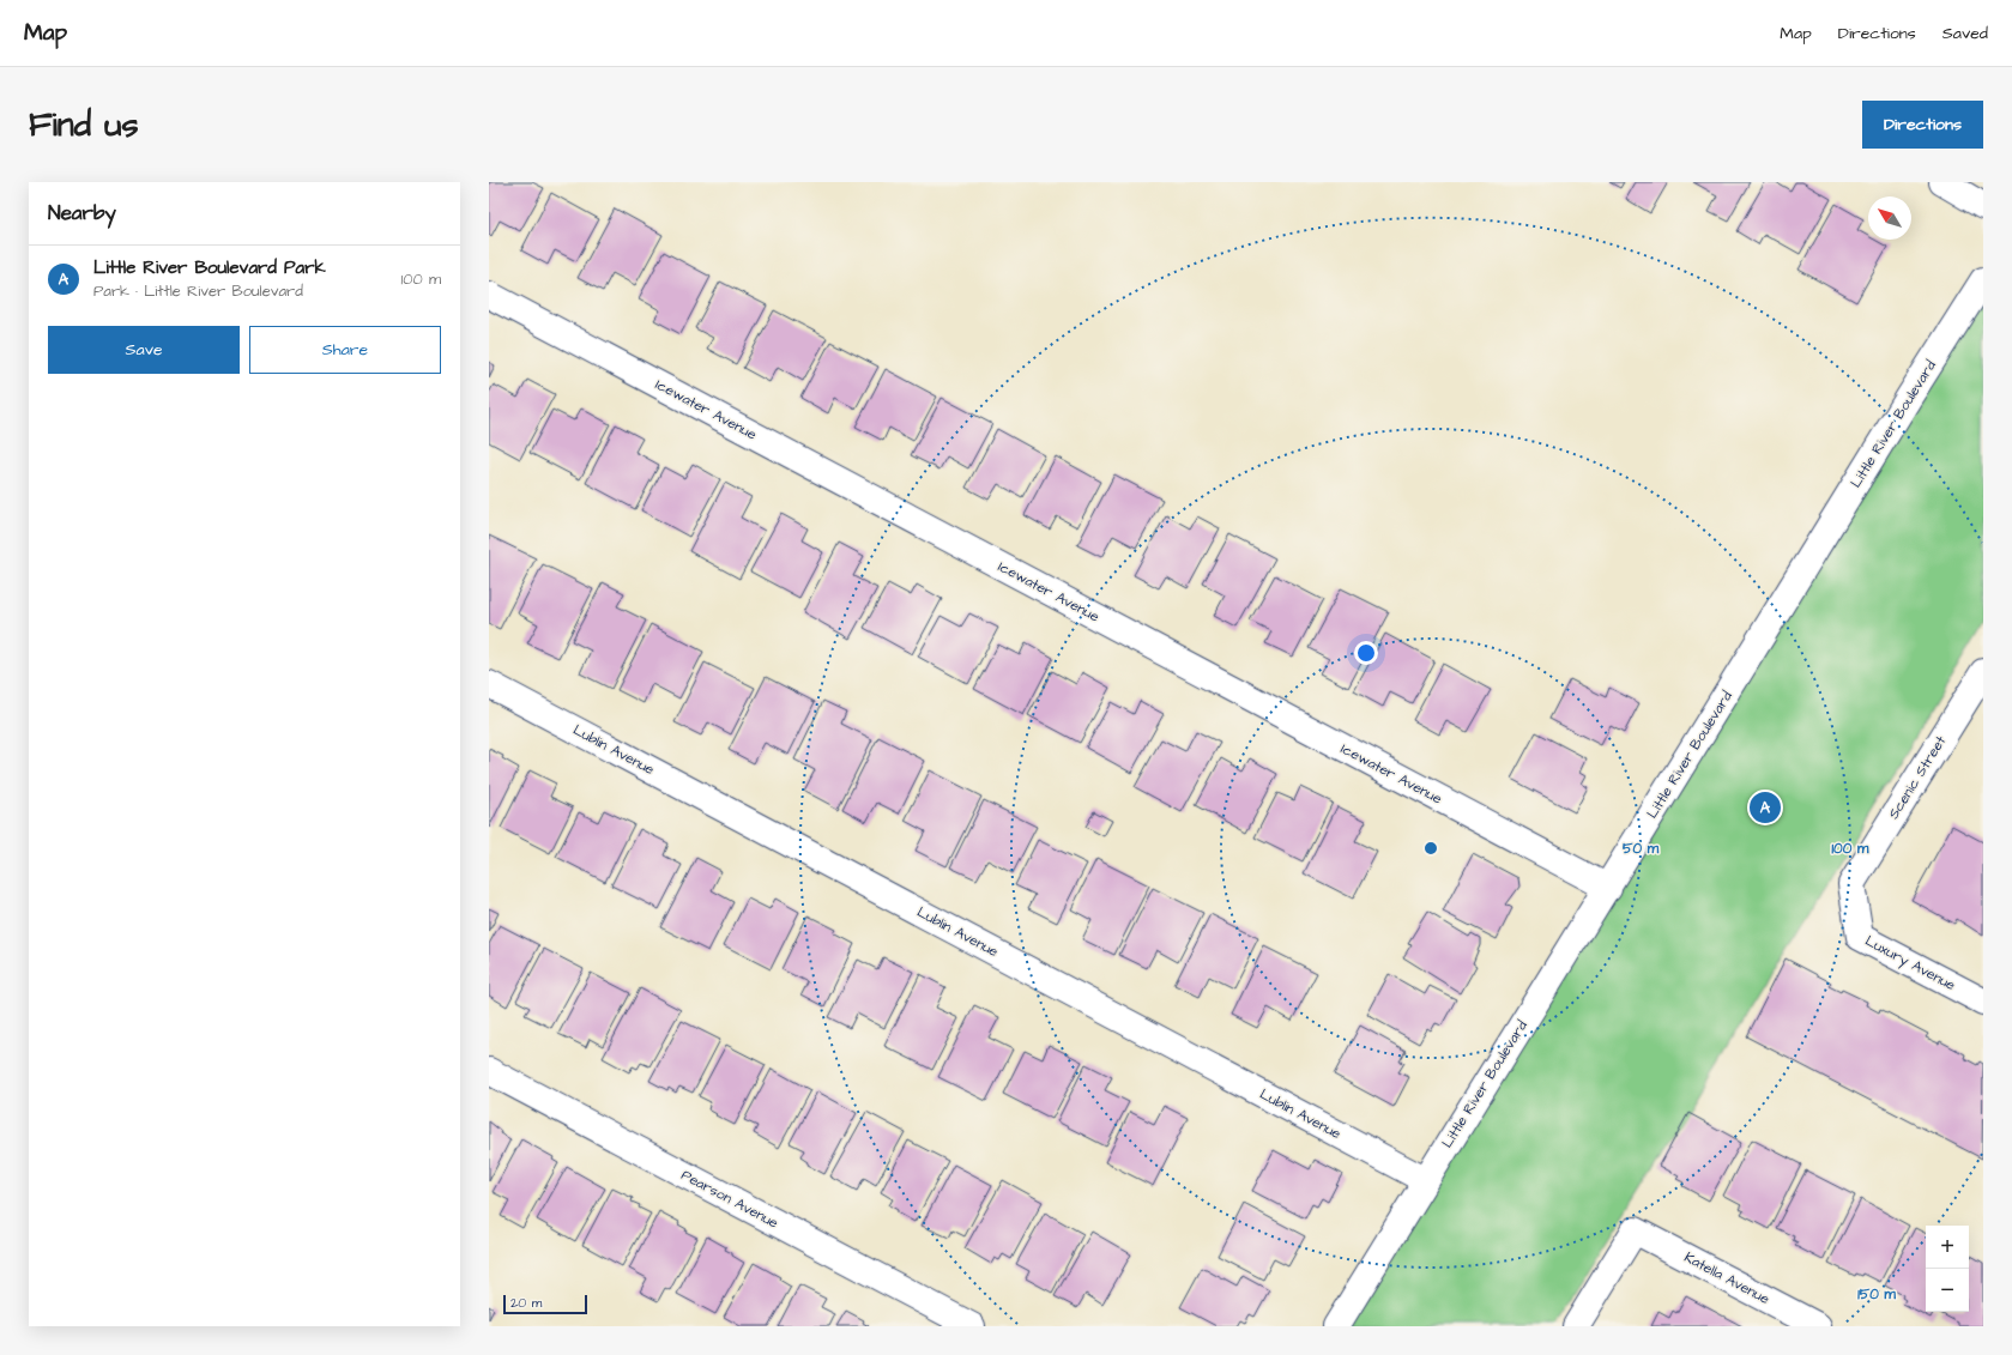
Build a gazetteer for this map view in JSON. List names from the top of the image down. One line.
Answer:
{"streets":{"street":["Icewater Avenue","Little River Boulevard","Lublin Avenue","Scenic Street","Luxury Avenue","Pearson Avenue","Katella Avenue"]},"crossings":[["Icewater Avenue","Little River Boulevard"],["Little River Boulevard","Lublin Avenue"],["Scenic Street","Luxury Avenue"]],"scale_bar":"20 m","north":"top left","page":{"header":"Map","nav":["Map","Directions","Saved"],"buttons":["Directions",["Save","Share"]],"title":"Find us","heading":"Nearby","list":[{"mark":"A","name":"Little River Boulevard Park","note":"Park · Little River Boulevard","value":"100 m"}],"pins":"A","map_buttons":["+","−"],"scale":"20 m"},"rings":["50 m","100 m","150 m"]}
